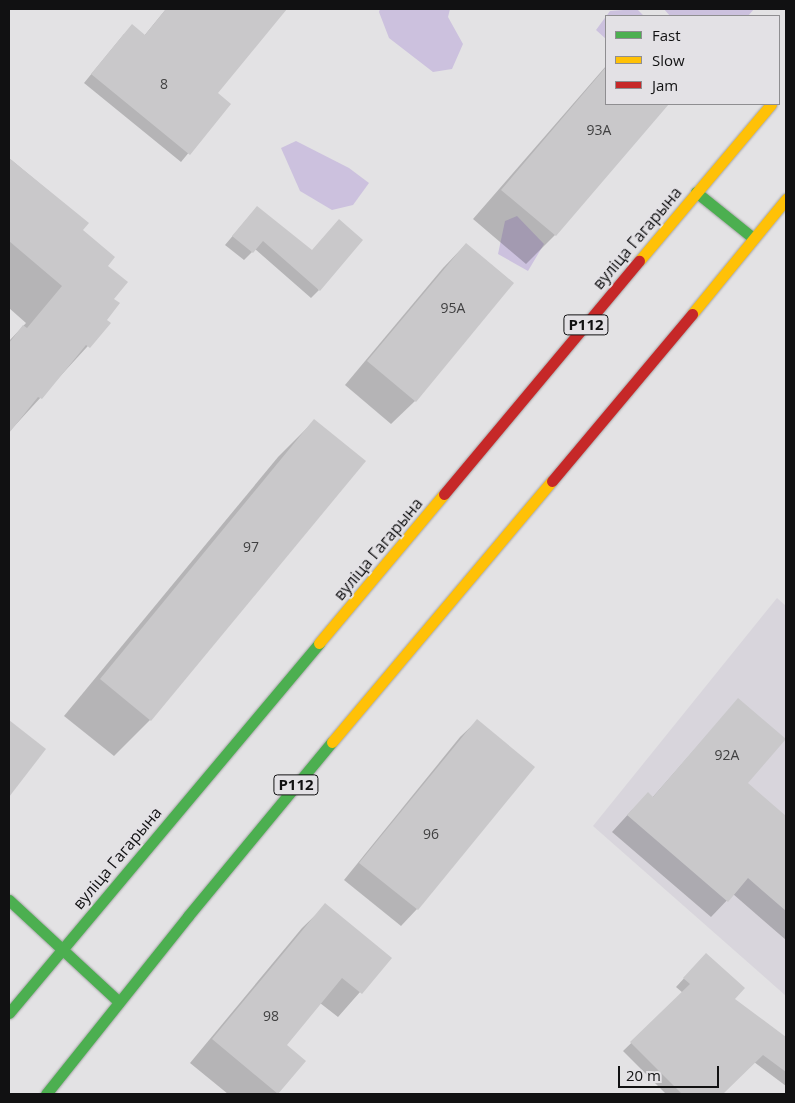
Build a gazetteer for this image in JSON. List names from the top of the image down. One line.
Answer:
{"streets":{"main road":["вуліца Гагарына","Р112"]},"house_numbers":["8","93А","95А","97","92А","96","98"],"legend":["Fast","Slow","Jam"],"scale_bar":"20 m"}
